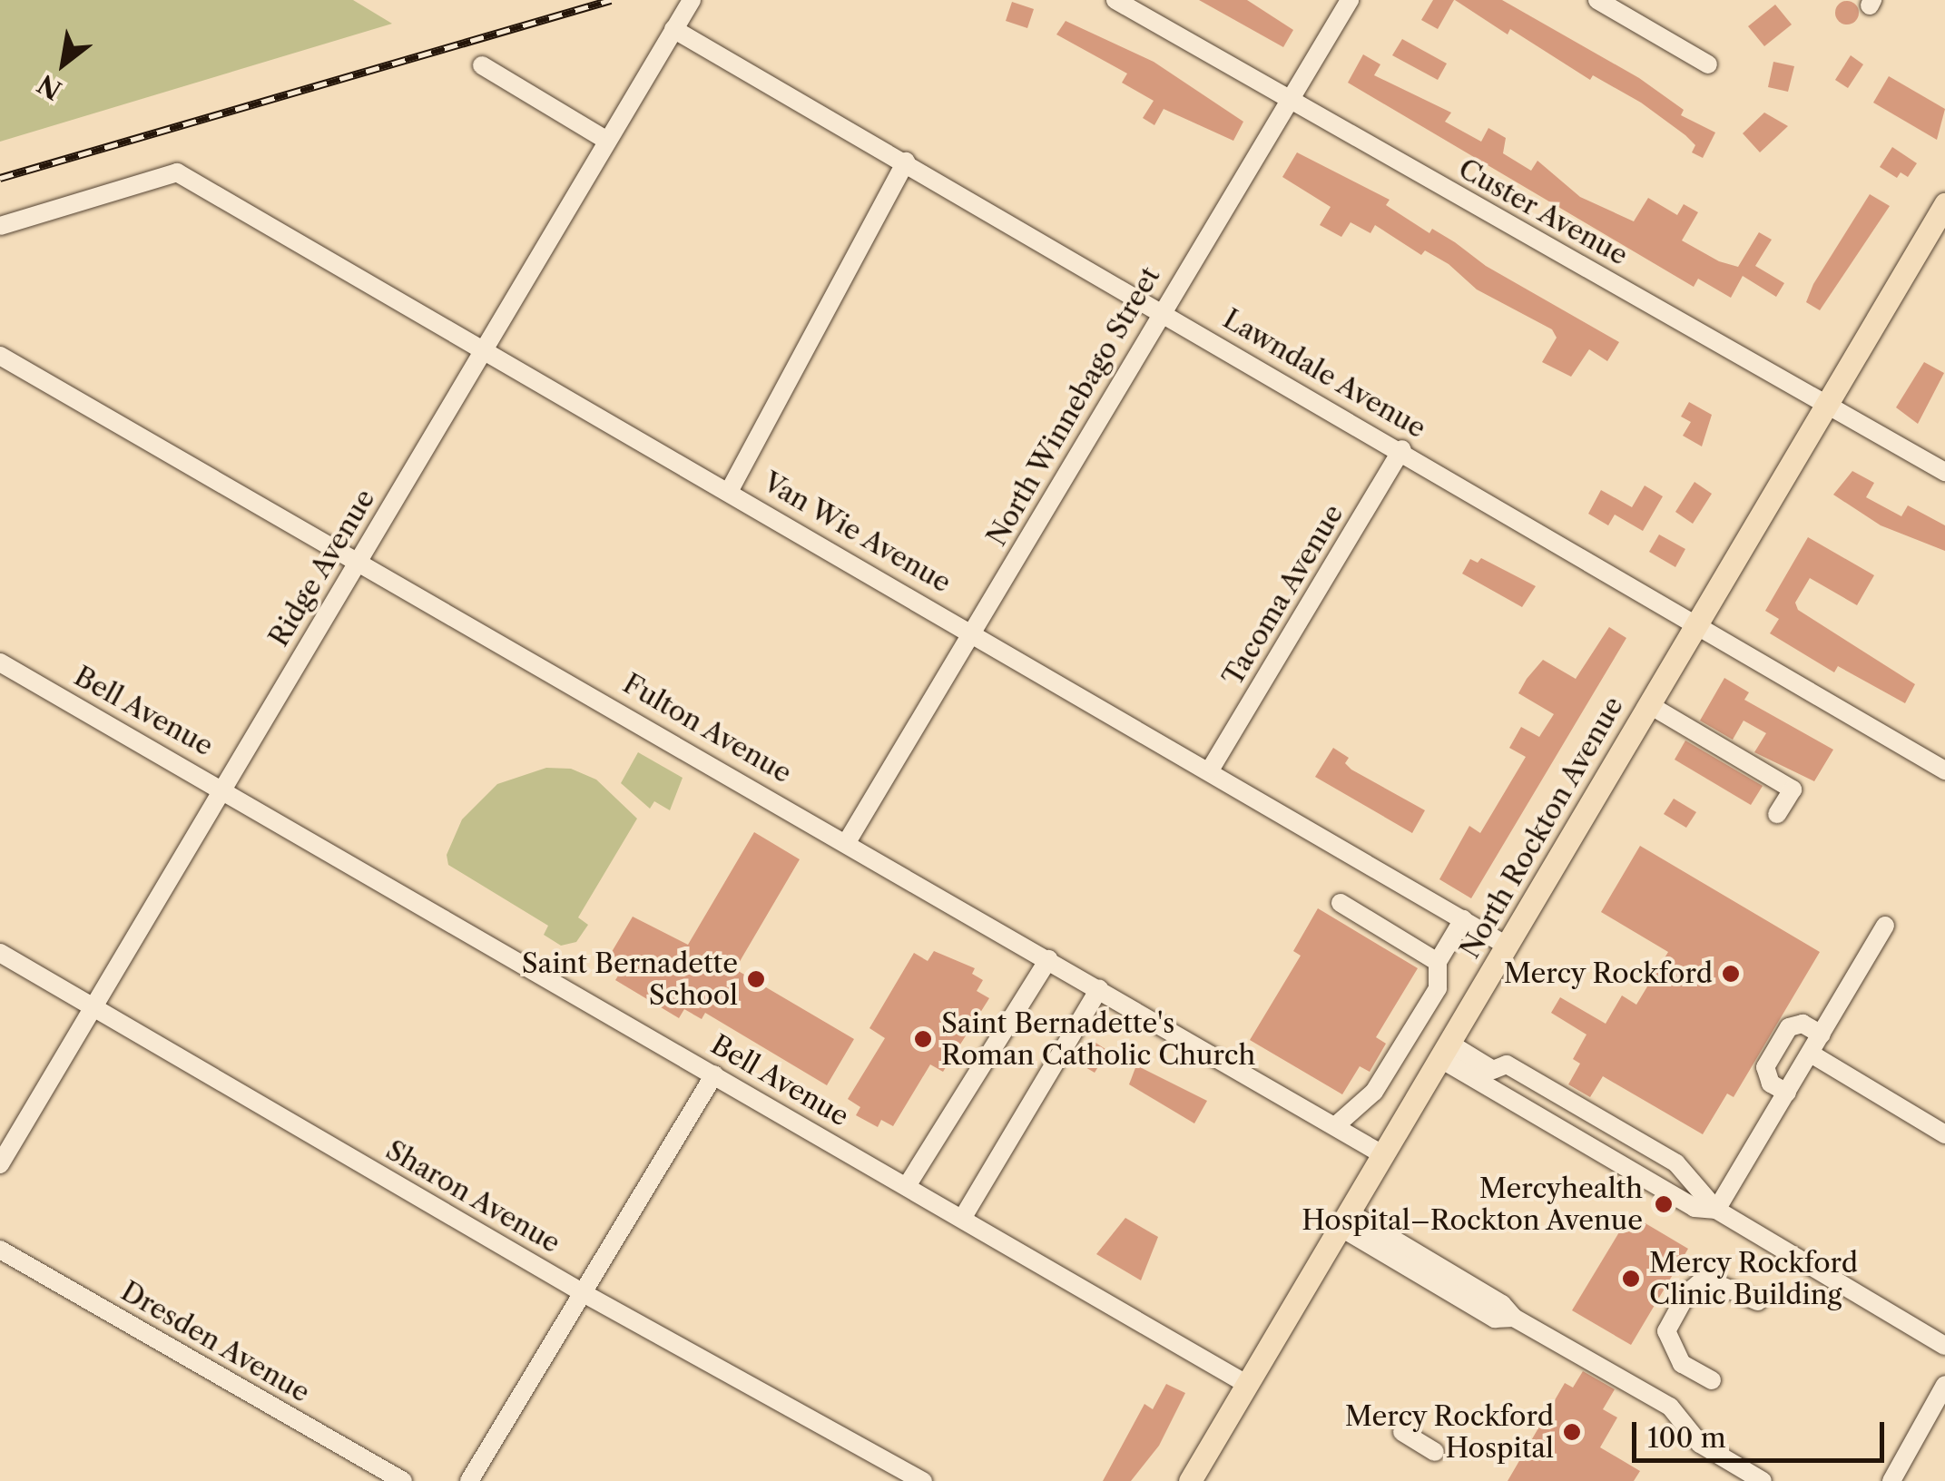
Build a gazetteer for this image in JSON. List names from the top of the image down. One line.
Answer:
{"streets":{"main road":["North Rockton Avenue"],"street":["Custer Avenue","Lawndale Avenue","North Winnebago Street","Van Wie Avenue","Ridge Avenue","Tacoma Avenue","Bell Avenue","Fulton Avenue","Sharon Avenue","Dresden Avenue"]},"crossings":[["Custer Avenue","North Winnebago Street"],["Custer Avenue","North Rockton Avenue"],["Lawndale Avenue","North Winnebago Street"],["Lawndale Avenue","Ridge Avenue"],["Lawndale Avenue","Tacoma Avenue"],["Lawndale Avenue","North Rockton Avenue"],["North Winnebago Street","Van Wie Avenue"],["North Winnebago Street","Fulton Avenue"],["Van Wie Avenue","Ridge Avenue"],["Van Wie Avenue","Tacoma Avenue"],["Van Wie Avenue","North Rockton Avenue"],["Ridge Avenue","Bell Avenue"],["Ridge Avenue","Fulton Avenue"],["Ridge Avenue","Sharon Avenue"],["Bell Avenue","North Rockton Avenue"],["Fulton Avenue","North Rockton Avenue"]],"places":["Mercy Rockford","Saint Bernadette School","Saint Bernadette's Roman Catholic Church","Mercyhealth Hospital–Rockton Avenue","Mercy Rockford Clinic Building","Mercy Rockford Hospital"],"scale_bar":"100 m","north":"bottom left"}
